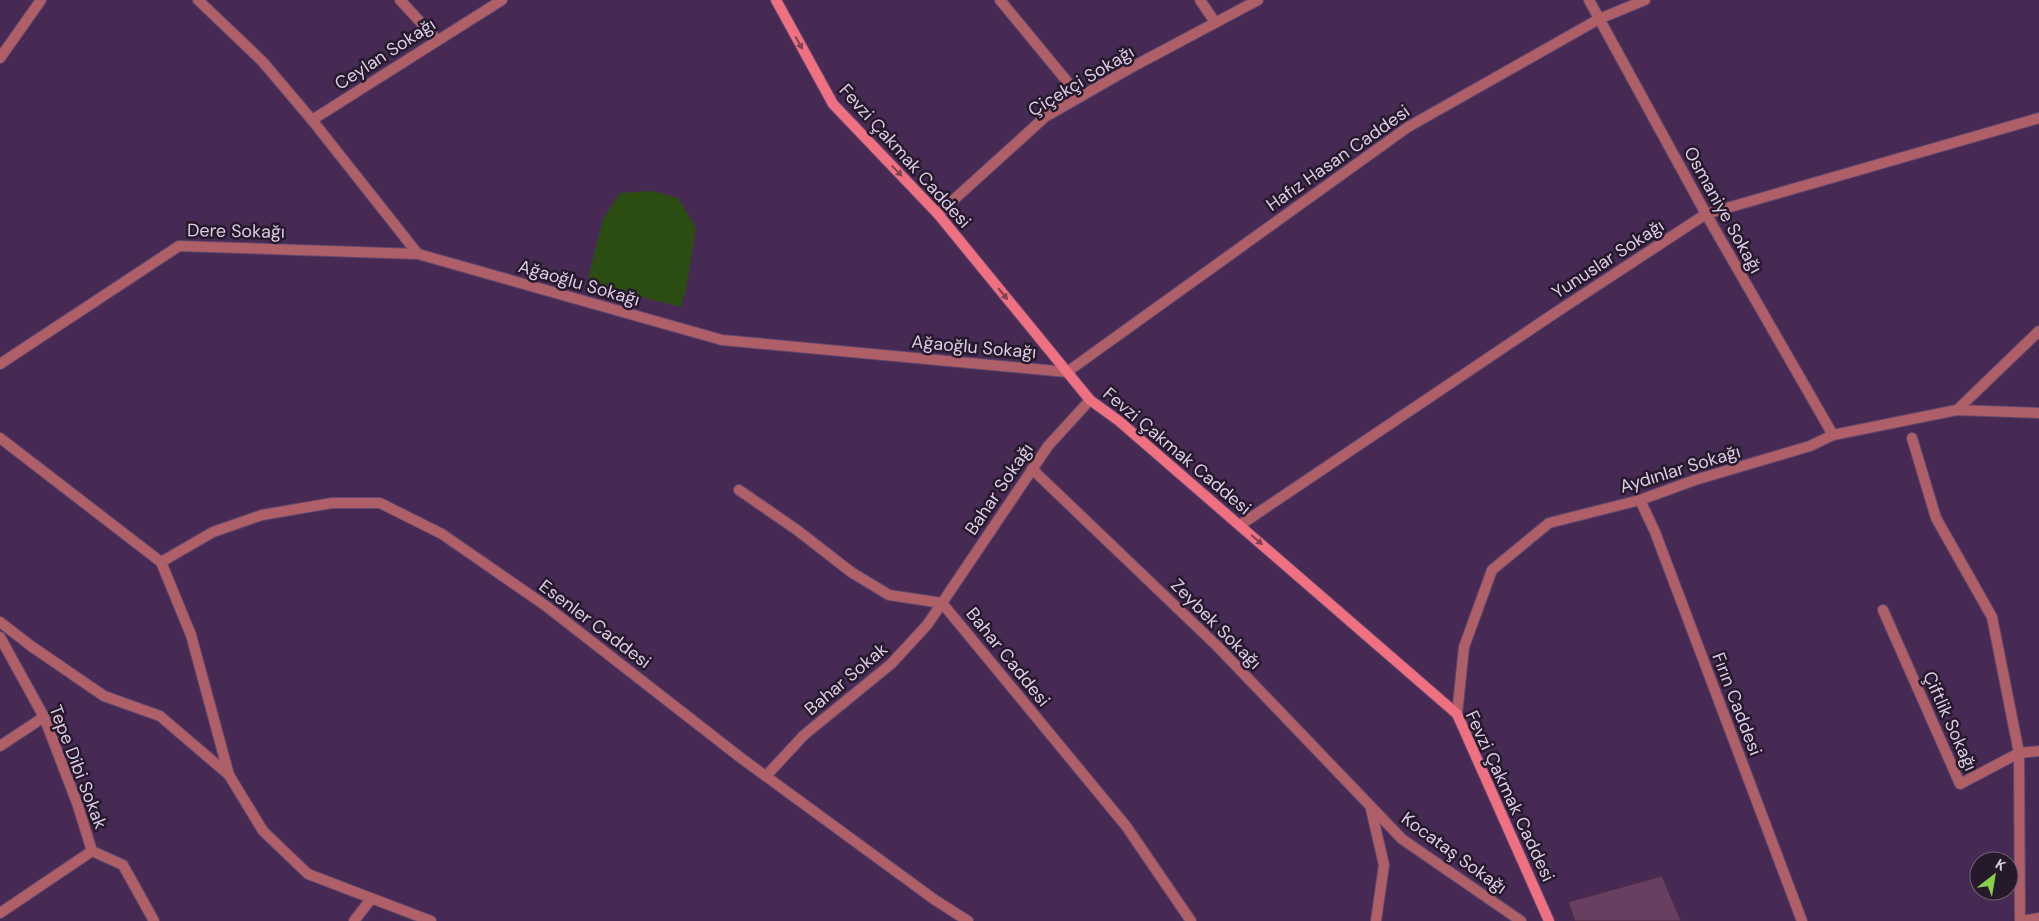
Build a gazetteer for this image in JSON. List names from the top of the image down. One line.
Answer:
{"streets":{"main road":["Fevzi Çakmak Caddesi"],"street":["Ceylan Sokağı","Çiçekçi Sokağı","Hafız Hasan Caddesi","Osmaniye Sokağı","Dere Sokağı","Yunuslar Sokağı","Ağaoğlu Sokağı","Aydınlar Sokağı","Bahar Sokağı","Esenler Caddesi","Zeybek Sokağı","Bahar Caddesi","Bahar Sokak","Fırın Caddesi","Çiftlik Sokağı","Tepe Dibi Sokak","Kocataş Sokağı"]},"crossings":[["Çiçekçi Sokağı","Fevzi Çakmak Caddesi"],["Fevzi Çakmak Caddesi","Hafız Hasan Caddesi"],["Fevzi Çakmak Caddesi","Yunuslar Sokağı"],["Fevzi Çakmak Caddesi","Ağaoğlu Sokağı"],["Fevzi Çakmak Caddesi","Aydınlar Sokağı"],["Fevzi Çakmak Caddesi","Bahar Sokağı"],["Hafız Hasan Caddesi","Osmaniye Sokağı"],["Hafız Hasan Caddesi","Ağaoğlu Sokağı"],["Osmaniye Sokağı","Yunuslar Sokağı"],["Osmaniye Sokağı","Aydınlar Sokağı"],["Dere Sokağı","Ağaoğlu Sokağı"],["Aydınlar Sokağı","Fırın Caddesi"],["Bahar Sokağı","Zeybek Sokağı"],["Bahar Sokağı","Bahar Caddesi"],["Bahar Sokağı","Bahar Sokak"],["Esenler Caddesi","Bahar Sokak"],["Zeybek Sokağı","Kocataş Sokağı"],["Bahar Caddesi","Bahar Sokak"]],"one_way":["Fevzi Çakmak Caddesi"],"north":"top right"}
